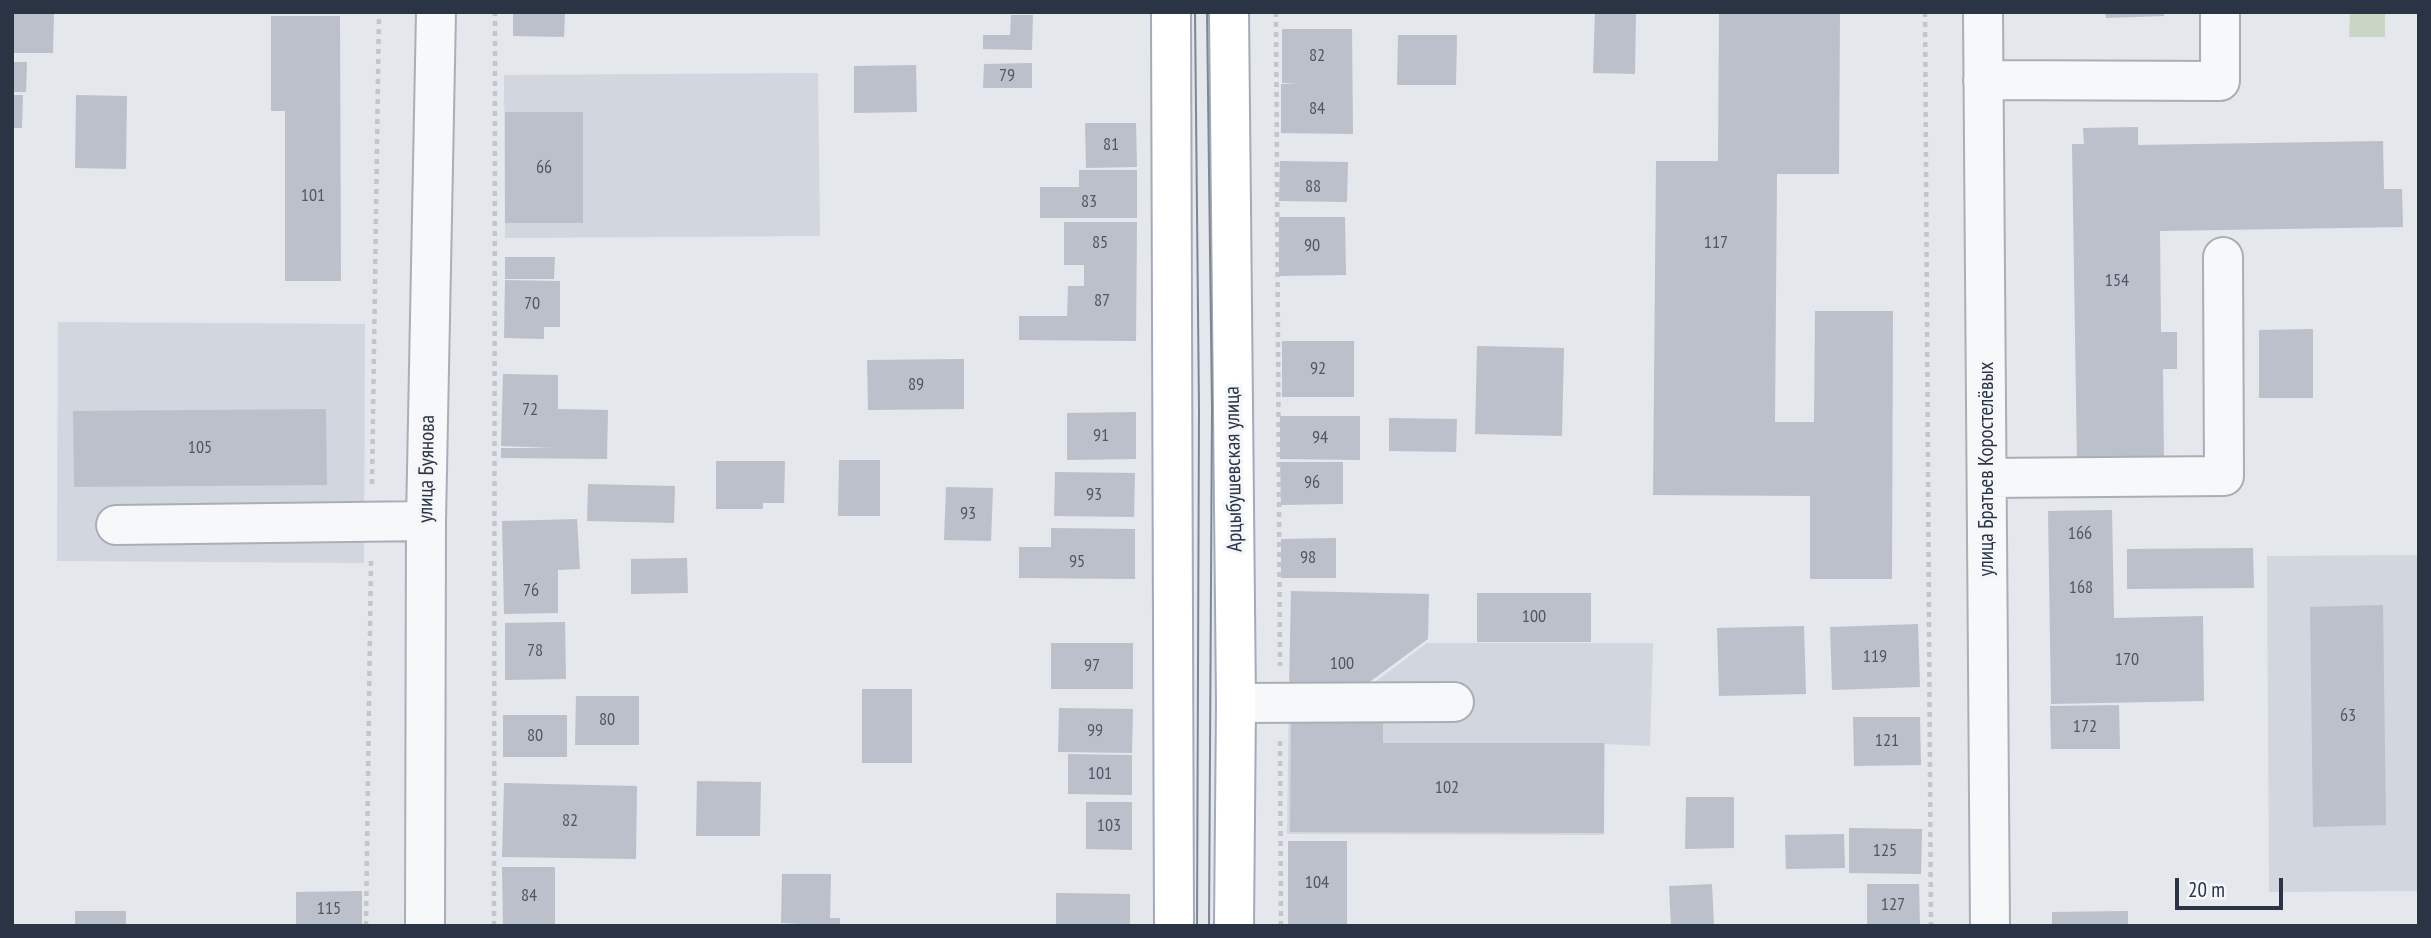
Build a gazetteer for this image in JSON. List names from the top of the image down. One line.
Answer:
{"streets":{"main road":["Арцыбушевская улица"],"street":["улица Буянова","улица Братьев Коростелёвых"]},"house_numbers":["82","79","84","81","66","88","101","83","85","117","90","154","87","70","92","89","72","91","94","105","96","93","93","166","98","95","168","76","100","78","119","170","100","97","63","80","172","99","80","121","101","102","82","103","125","104","84","127","115"],"scale_bar":"20 m"}
